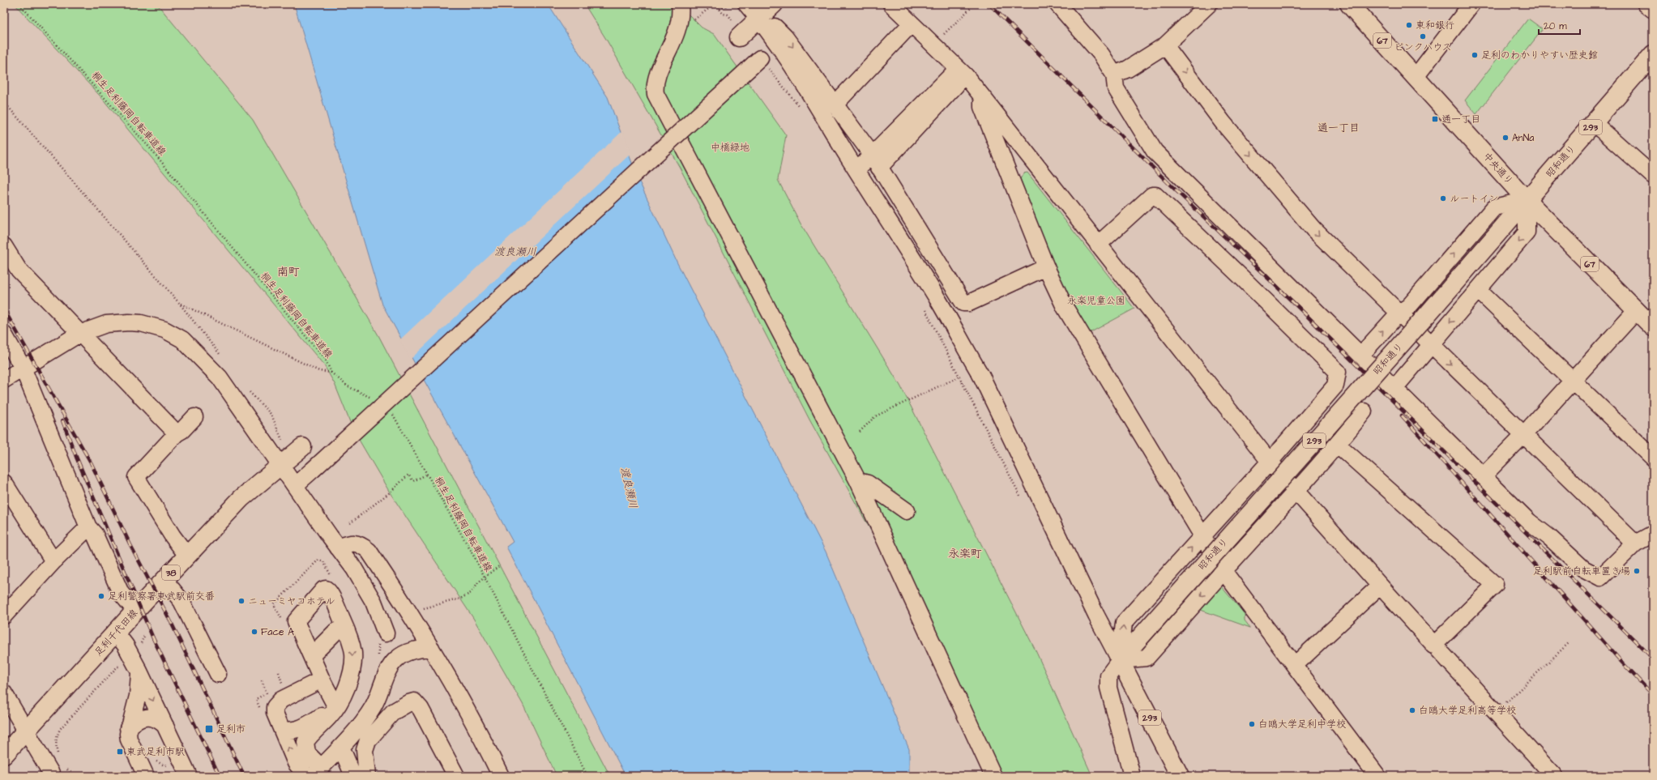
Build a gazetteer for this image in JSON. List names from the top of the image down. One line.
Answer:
{"streets":{"main road":["67","293","昭和通り","中央通り","38","足利千代田線"],"path":["桐生足利藤岡自転車道線"]},"crossings":[["293","昭和通り"],["昭和通り","中央通り"]],"districts":["通一丁目","南町","永楽町"],"water":["渡良瀬川"],"parks":["中橋緑地","永楽児童公園"],"places":{"other":["東和銀行","ピンクハウス","足利のわかりやすい歴史館","AnNa","ルートイン","足利駅前自転車置き場","足利警察署東武駅前交番","ニューミヤコホテル","Face A","白鴎大学足利高等学校","白鴎大学足利中学校"],"transit":["通一丁目","足利市","東武足利市駅"]},"scale_bar":"20 m"}
